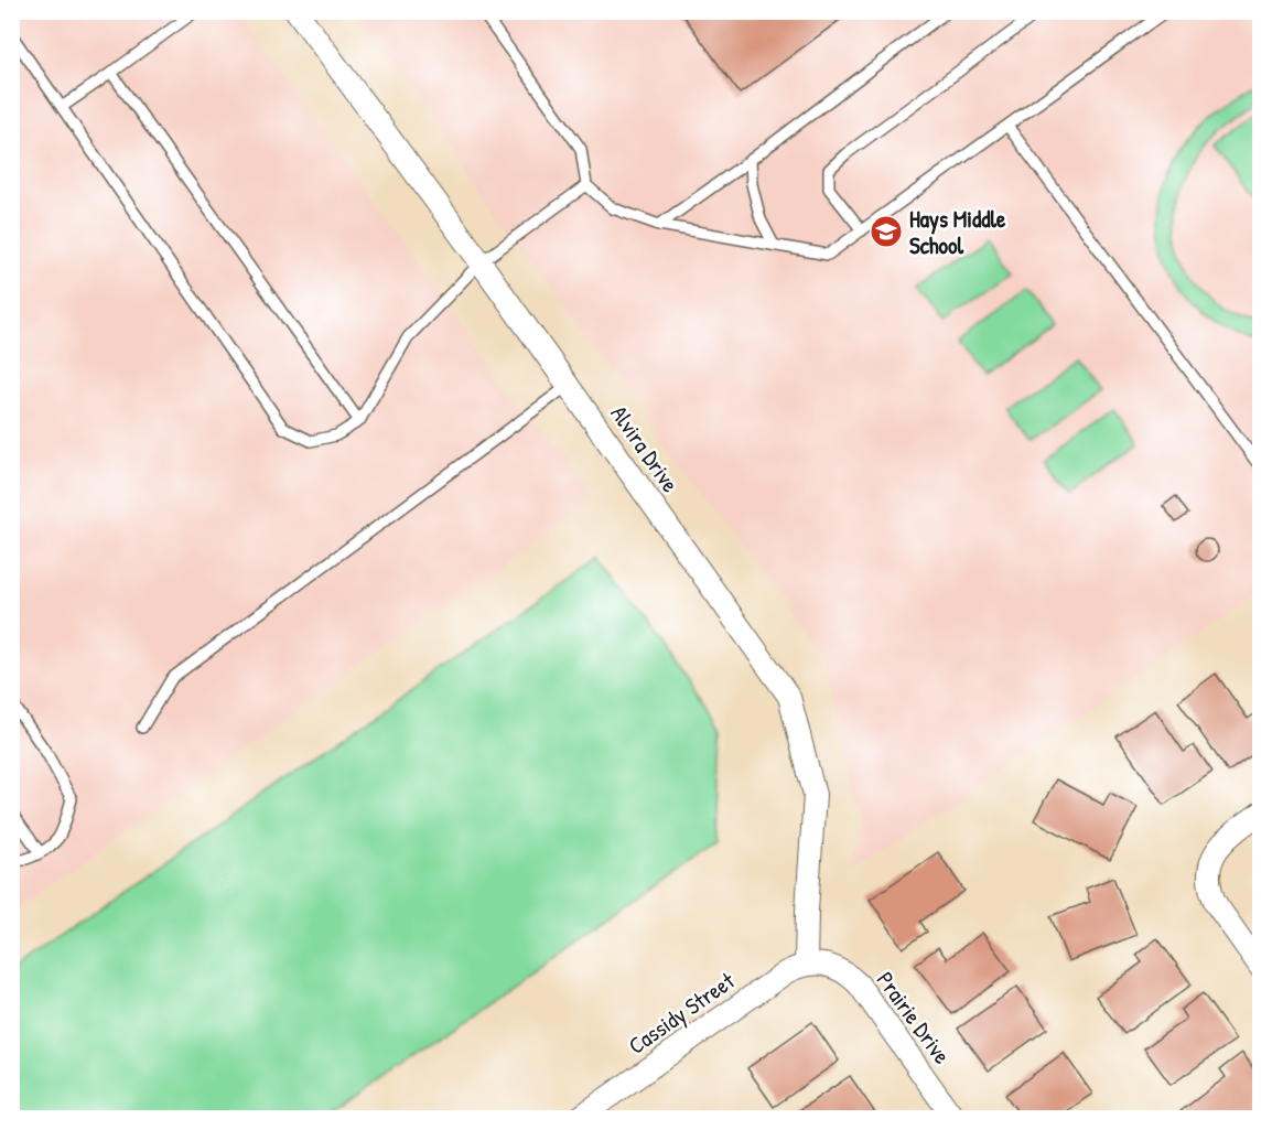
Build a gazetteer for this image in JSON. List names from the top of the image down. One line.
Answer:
{"streets":{"street":["Alvira Drive","Cassidy Street","Prairie Drive"]},"crossings":[["Alvira Drive","Cassidy Street"],["Alvira Drive","Prairie Drive"],["Cassidy Street","Prairie Drive"]],"places":{"school or university":["Hays Middle School"]}}
